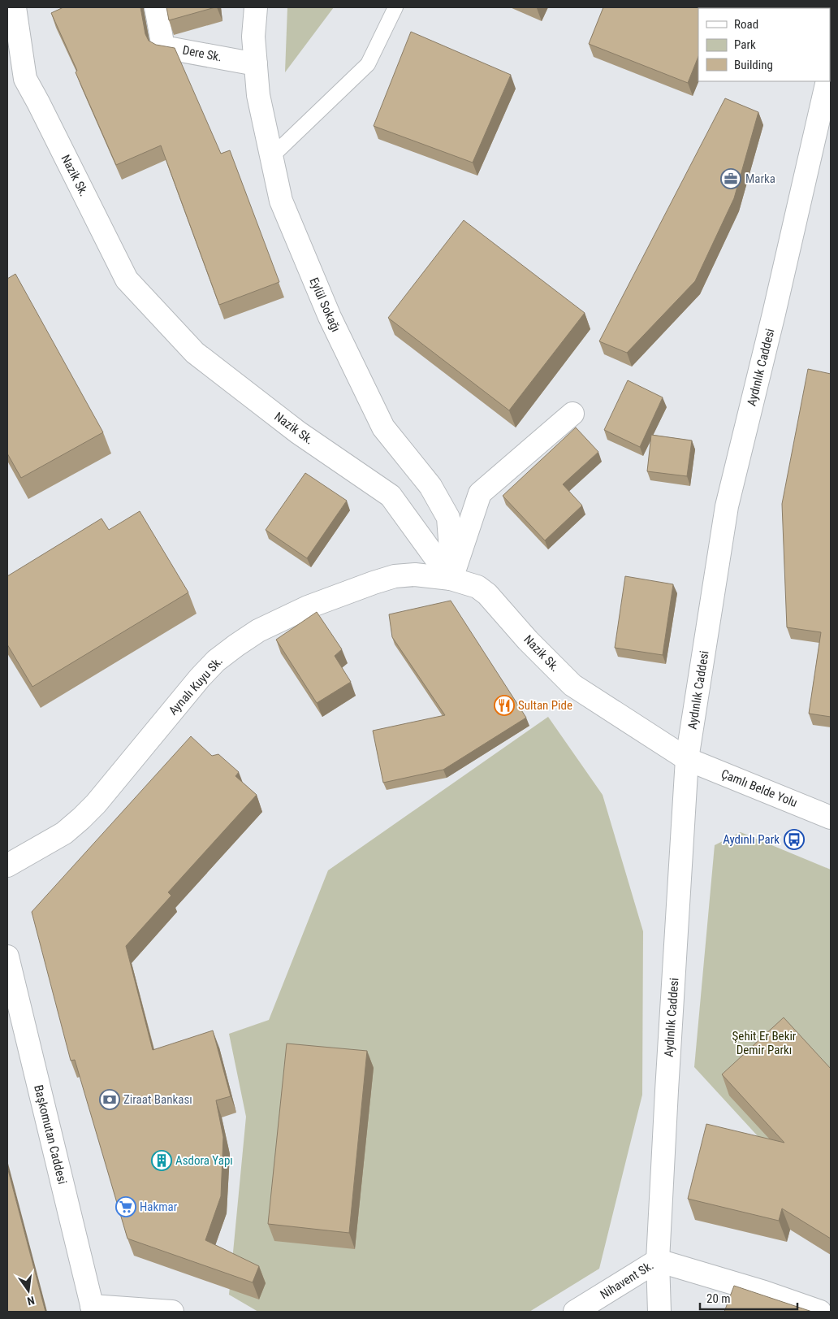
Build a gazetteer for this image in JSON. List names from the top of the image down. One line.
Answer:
{"streets":{"street":["Dere Sk.","Nazik Sk.","Eylül Sokağı","Aydınlık Caddesi","Aynalı Kuyu Sk.","Çamlı Belde Yolu","Başkomutan Caddesi","Nihavent Sk."]},"crossings":[["Dere Sk.","Eylül Sokağı"],["Nazik Sk.","Eylül Sokağı"],["Nazik Sk.","Aydınlık Caddesi"],["Nazik Sk.","Aynalı Kuyu Sk."],["Nazik Sk.","Çamlı Belde Yolu"],["Eylül Sokağı","Aynalı Kuyu Sk."],["Aydınlık Caddesi","Çamlı Belde Yolu"],["Aydınlık Caddesi","Nihavent Sk."]],"parks":["Şehit Er Bekir Demir Parkı"],"places":{"office":["Marka"],"restaurant":["Sultan Pide"],"bus stop":["Aydınlı Park"],"bank":["Ziraat Bankası"],"building":["Asdora Yapı"],"supermarket":["Hakmar"]},"legend":["Road","Park","Building"],"scale_bar":"20 m","north":"bottom"}
